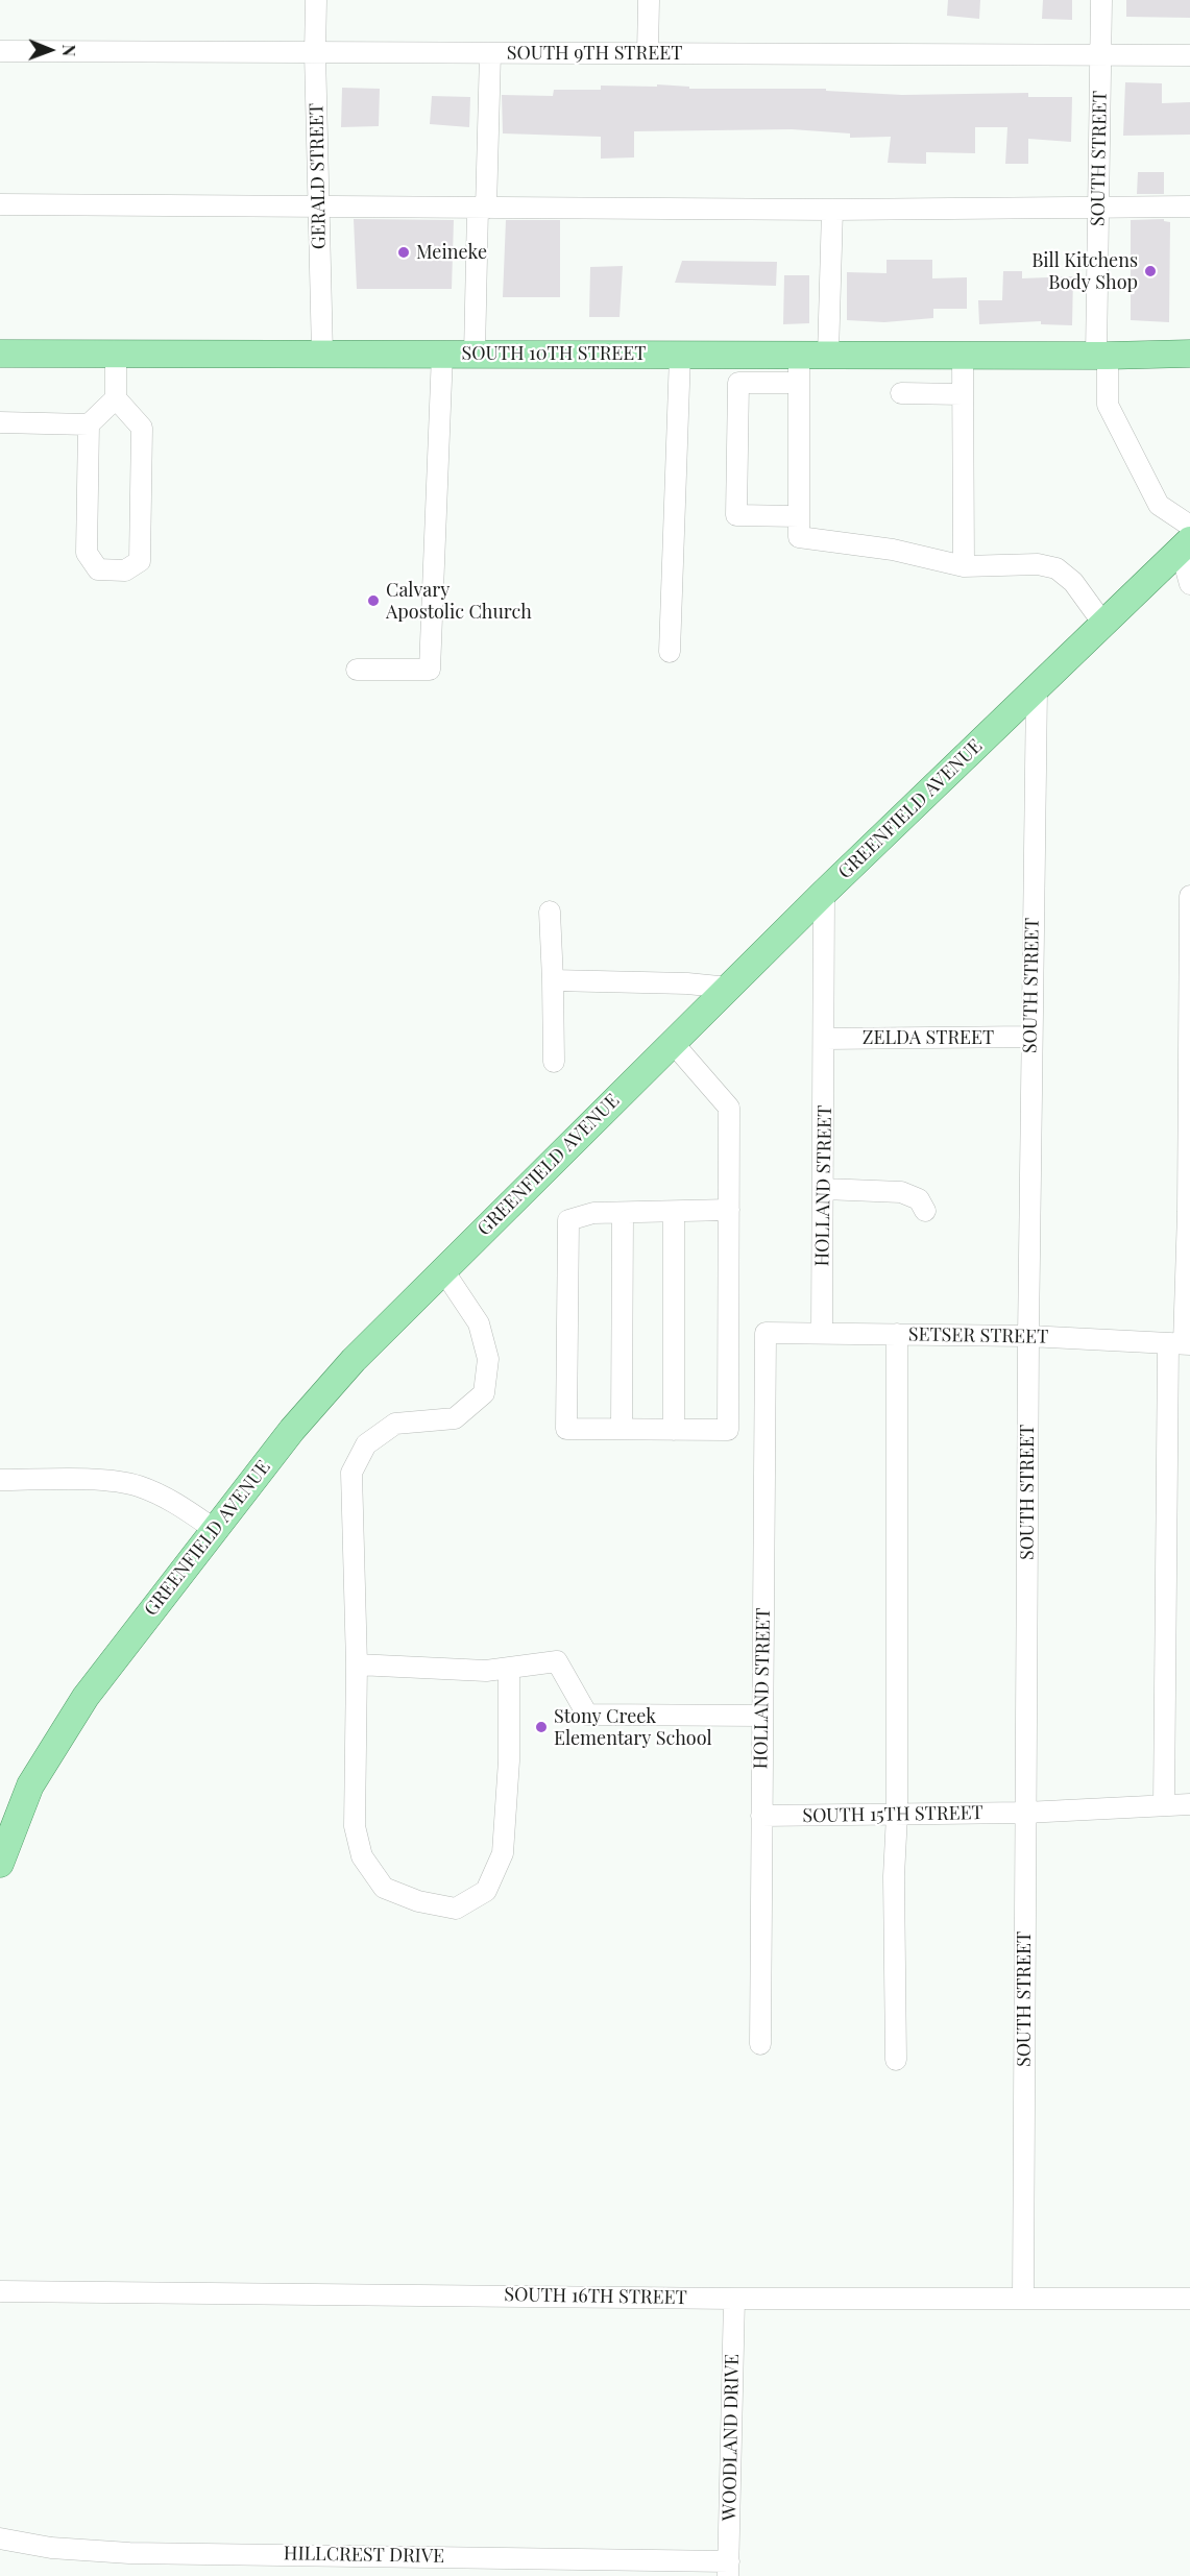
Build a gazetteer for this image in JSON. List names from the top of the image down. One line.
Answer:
{"streets":{"main road":["SOUTH 10TH STREET","GREENFIELD AVENUE"],"street":["SOUTH 9TH STREET","SOUTH STREET","GERALD STREET","ZELDA STREET","HOLLAND STREET","SETSER STREET","SOUTH 15TH STREET","SOUTH 16TH STREET","WOODLAND DRIVE","HILLCREST DRIVE"]},"crossings":[["SOUTH 9TH STREET","SOUTH STREET"],["SOUTH 9TH STREET","GERALD STREET"],["SOUTH STREET","SOUTH 10TH STREET"],["SOUTH STREET","GREENFIELD AVENUE"],["SOUTH STREET","ZELDA STREET"],["SOUTH STREET","SETSER STREET"],["SOUTH STREET","SOUTH 15TH STREET"],["SOUTH STREET","SOUTH 16TH STREET"],["GERALD STREET","SOUTH 10TH STREET"],["GREENFIELD AVENUE","HOLLAND STREET"],["ZELDA STREET","HOLLAND STREET"],["HOLLAND STREET","SETSER STREET"],["HOLLAND STREET","SOUTH 15TH STREET"],["SOUTH 16TH STREET","WOODLAND DRIVE"],["WOODLAND DRIVE","HILLCREST DRIVE"]],"places":["Meineke","Bill Kitchens Body Shop","Calvary Apostolic Church","Stony Creek Elementary School"],"north":"right"}
